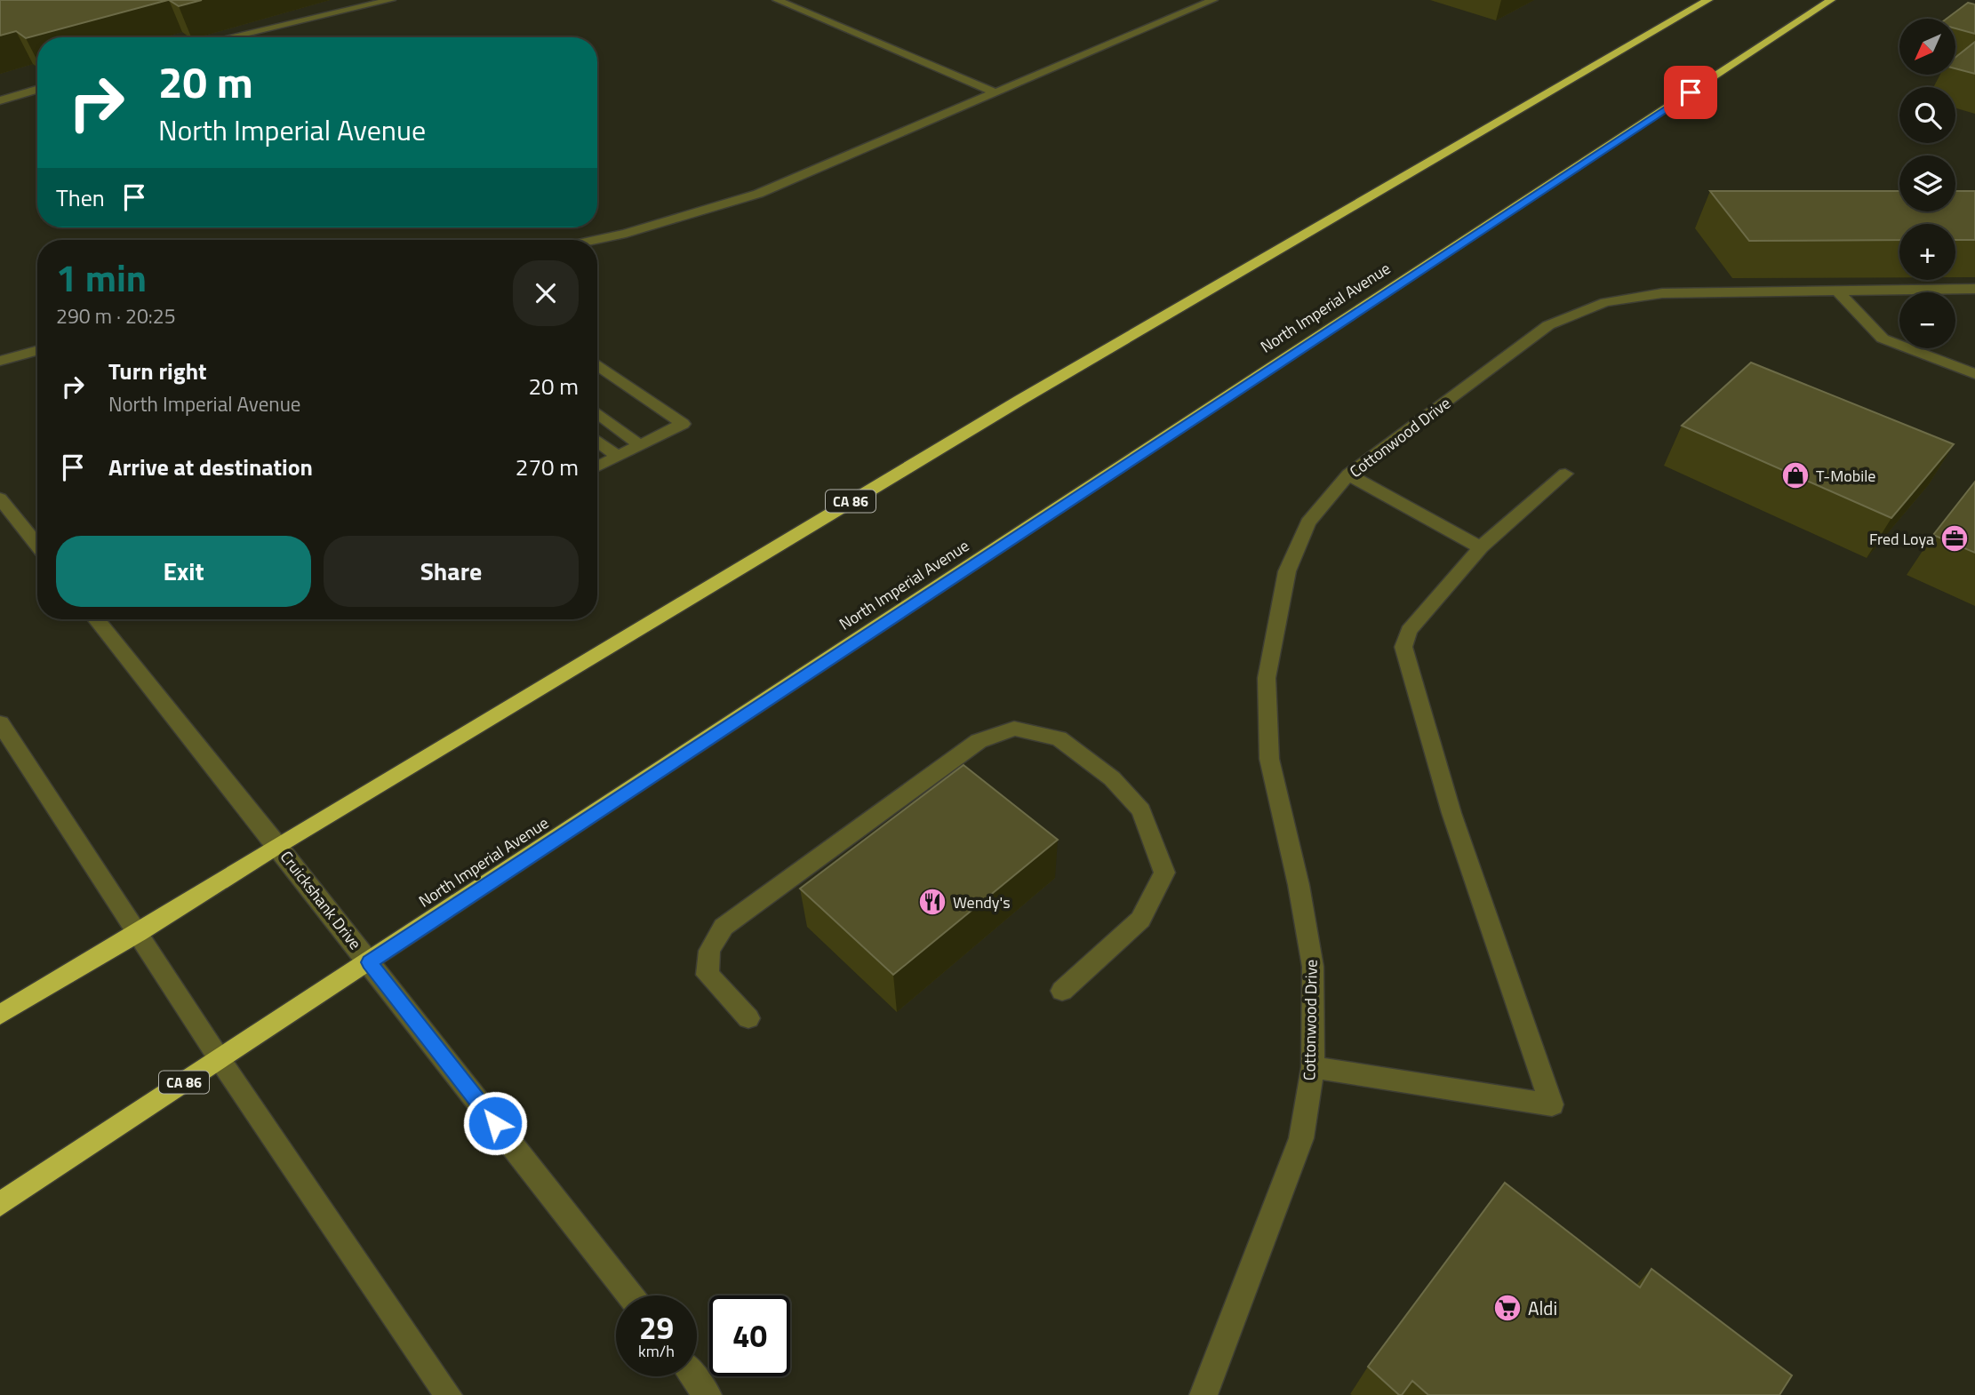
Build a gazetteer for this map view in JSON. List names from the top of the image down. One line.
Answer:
{"streets":{"highway":["North Imperial Avenue","CA 86"],"street":["Cottonwood Drive","Cruickshank Drive"]},"crossings":[["North Imperial Avenue","Cruickshank Drive"],["CA 86","Cruickshank Drive"]],"places":{"shop":["T-Mobile"],"office":["Fred Loya"],"restaurant":["Wendy's"],"supermarket":["Aldi"]},"north":"bottom left","page":{"map_buttons":["+","−"],"turn":["20 m","North Imperial Avenue"],"then":"Then","heading":["1 min","290 m · 20:25"],"list":[{"name":"Turn right","note":"North Imperial Avenue","value":"20 m"},{"name":"Arrive at destination","value":"270 m"}],"buttons":["Exit","Share"],"speed":"29 km/h","limit":"40"}}
